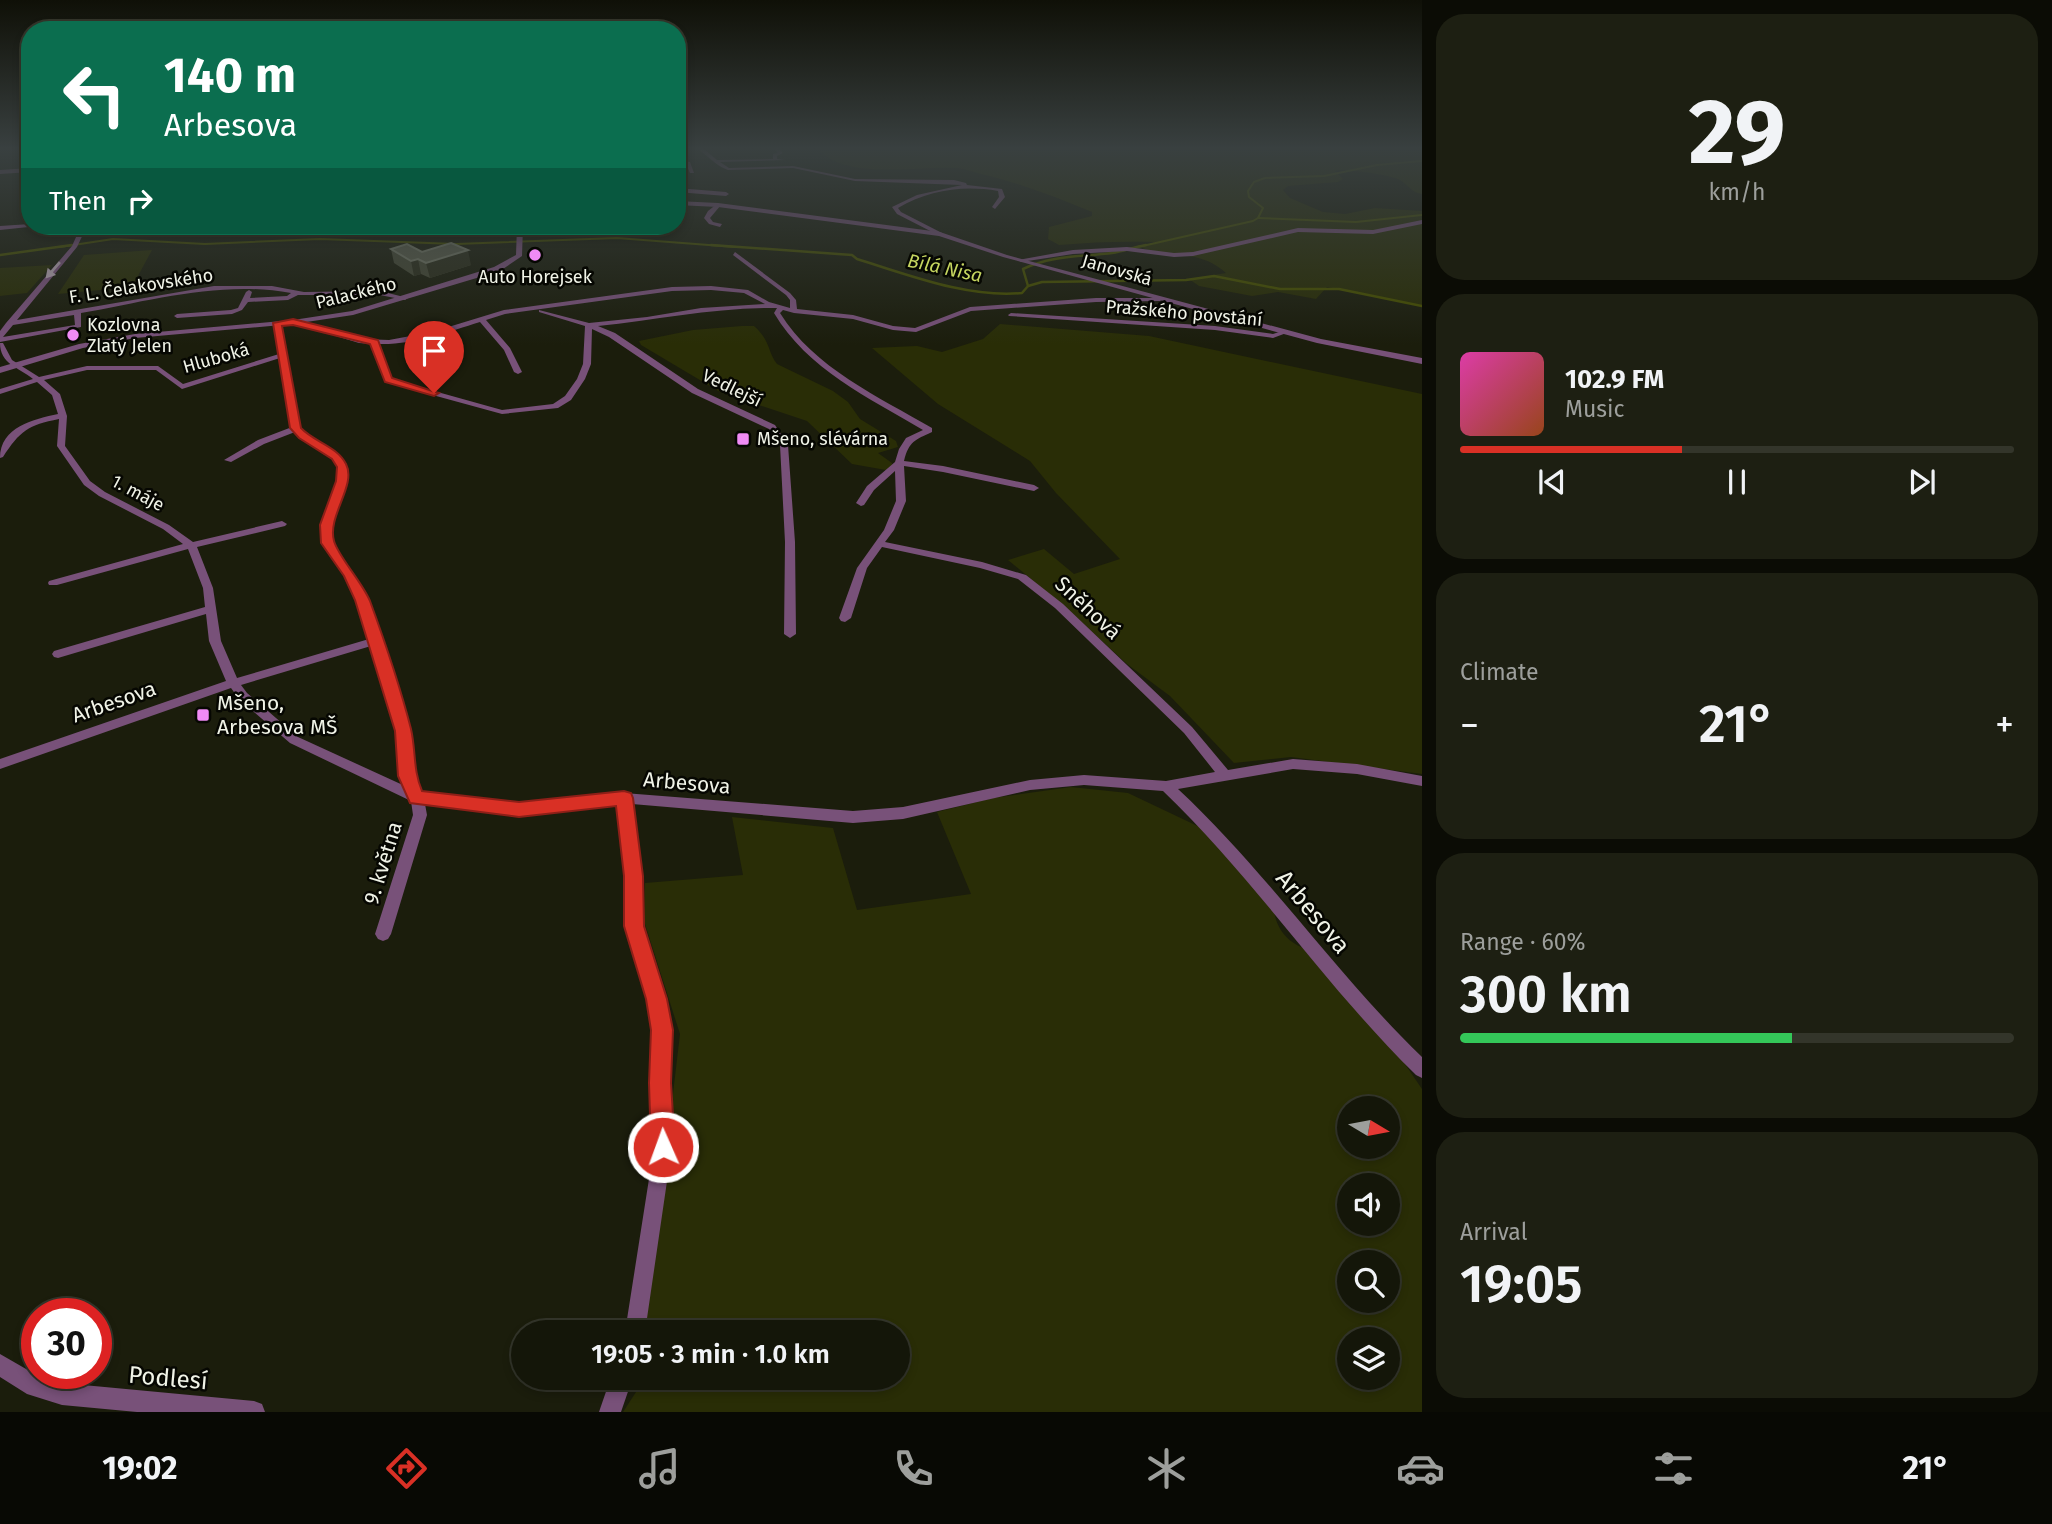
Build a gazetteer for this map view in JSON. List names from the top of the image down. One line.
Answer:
{"streets":{"street":["Janovská","F. L. Čelakovského","Palackého","Pražského povstání","Hluboká","Vedlejší","1. máje","Sněhová","Arbesova","9. května","Podlesí"]},"crossings":[["Janovská","Pražského povstání"],["F. L. Čelakovského","Palackého"],["Palackého","Pražského povstání"],["Palackého","1. máje"],["Pražského povstání","Vedlejší"],["Hluboká","1. máje"],["Sněhová","Arbesova"],["Arbesova","9. května"]],"water":["Bílá Nisa"],"places":{"other":["Auto Horejsek","Kozlovna Zlatý Jelen"],"transit":["Mšeno, slévárna","Mšeno, Arbesova MŠ"]},"north":"right","page":{"tile":[["29","km/h"],"Climate",["Range · 60%","300 km"],["Arrival","19:05"]],"turn":["140 m","Arbesova"],"then":"Then","song":["102.9 FM","Music"],"heat":["−","21°","+"],"limit":"30","trip":"19:05 · 3 min · 1.0 km","tabs":["19:02","21°"]}}
